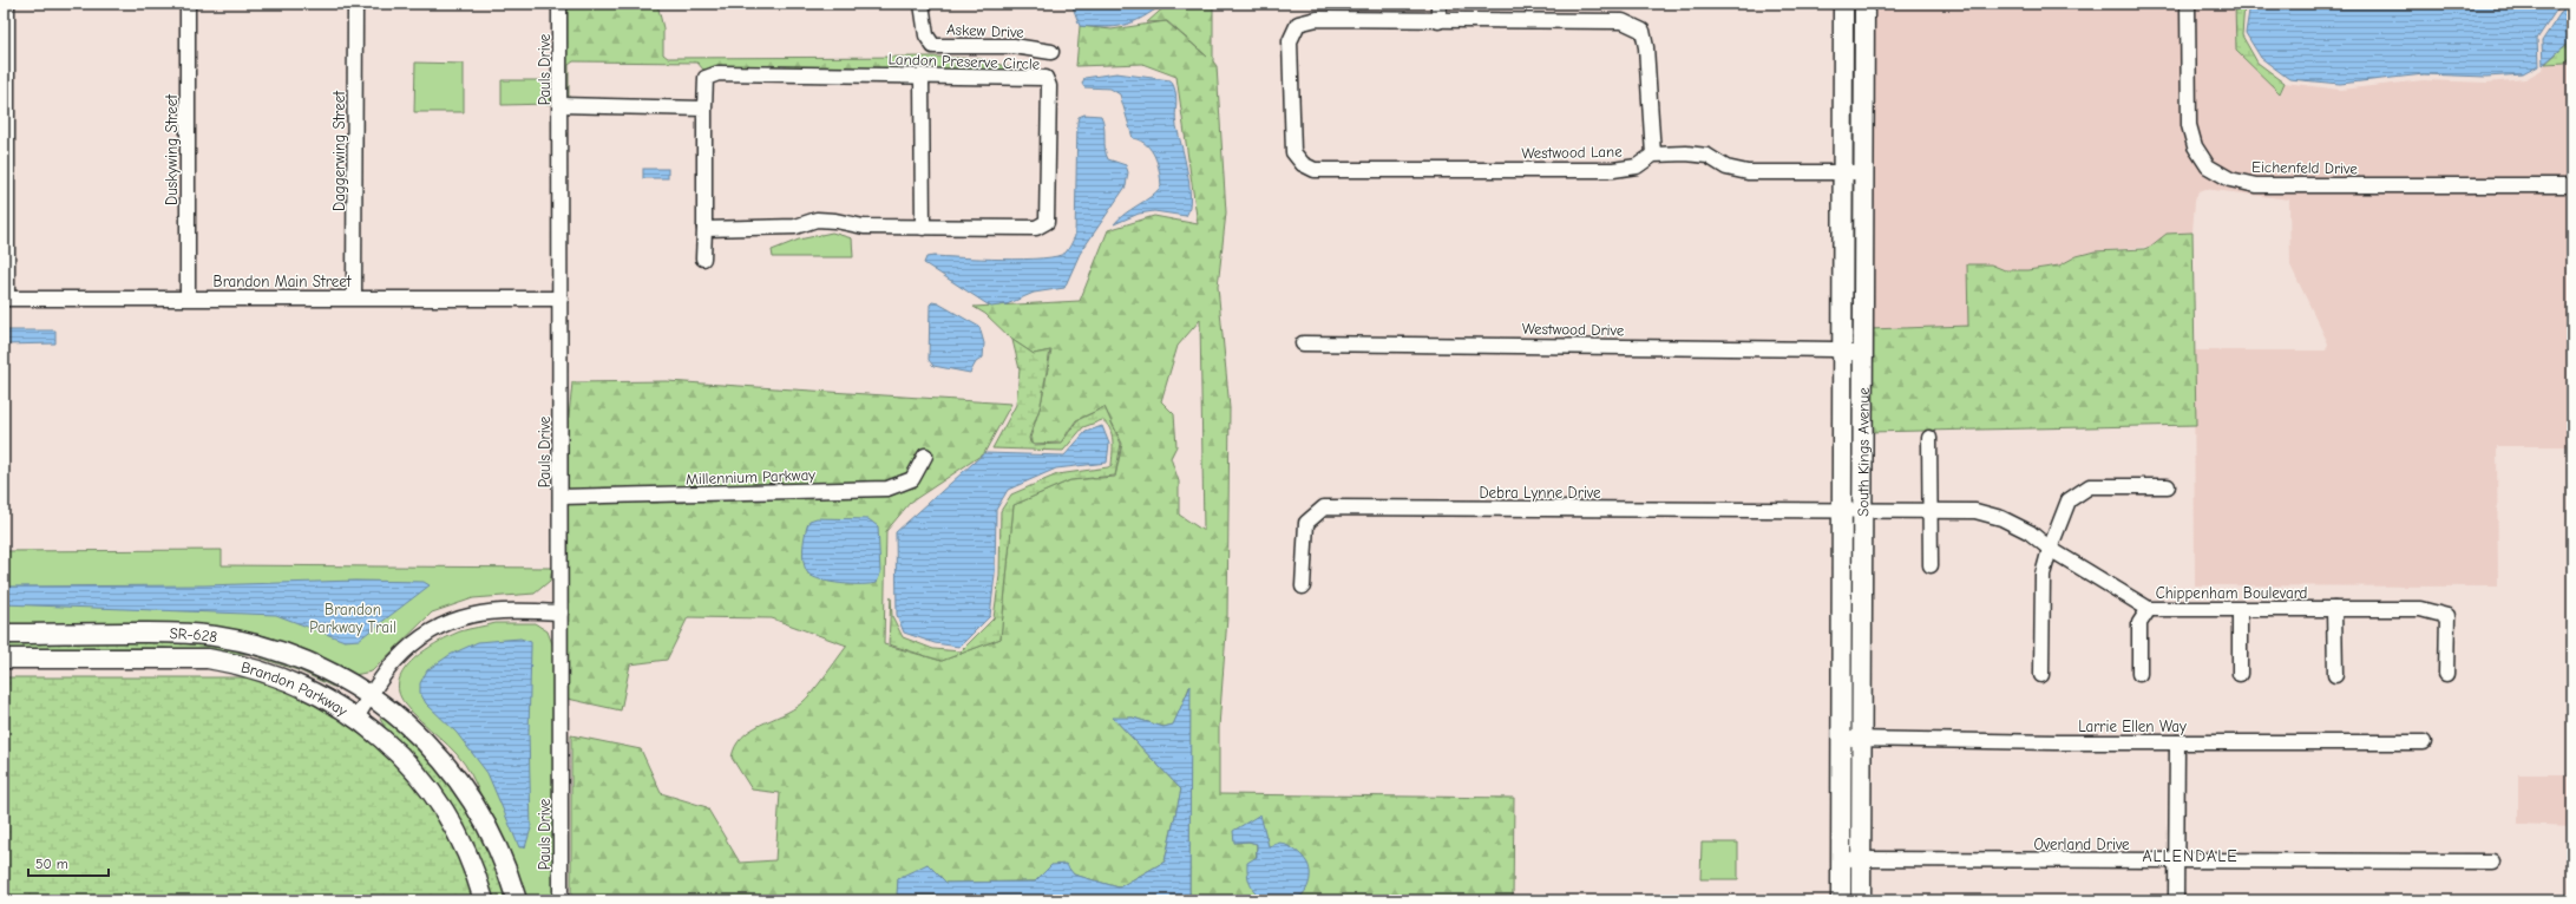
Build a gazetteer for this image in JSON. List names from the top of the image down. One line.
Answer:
{"streets":{"main road":["South Kings Avenue","SR-628","Brandon Parkway"],"street":["Askew Drive","Landon Preserve Circle","Pauls Drive","Duskywing Street","Daggerwing Street","Westwood Lane","Eichenfeld Drive","Brandon Main Street","Westwood Drive","Millennium Parkway","Debra Lynne Drive","Chippenham Boulevard","Larrie Ellen Way","Overland Drive"]},"crossings":[["Pauls Drive","Brandon Main Street"],["Pauls Drive","Millennium Parkway"],["Duskywing Street","Brandon Main Street"],["Daggerwing Street","Brandon Main Street"],["Westwood Lane","South Kings Avenue"],["Westwood Drive","South Kings Avenue"],["South Kings Avenue","Debra Lynne Drive"],["South Kings Avenue","Chippenham Boulevard"],["South Kings Avenue","Larrie Ellen Way"],["South Kings Avenue","Overland Drive"],["Debra Lynne Drive","Chippenham Boulevard"],["SR-628","Brandon Parkway"]],"districts":["ALLENDALE"],"parks":["Brandon Parkway Trail"],"scale_bar":"50 m"}
